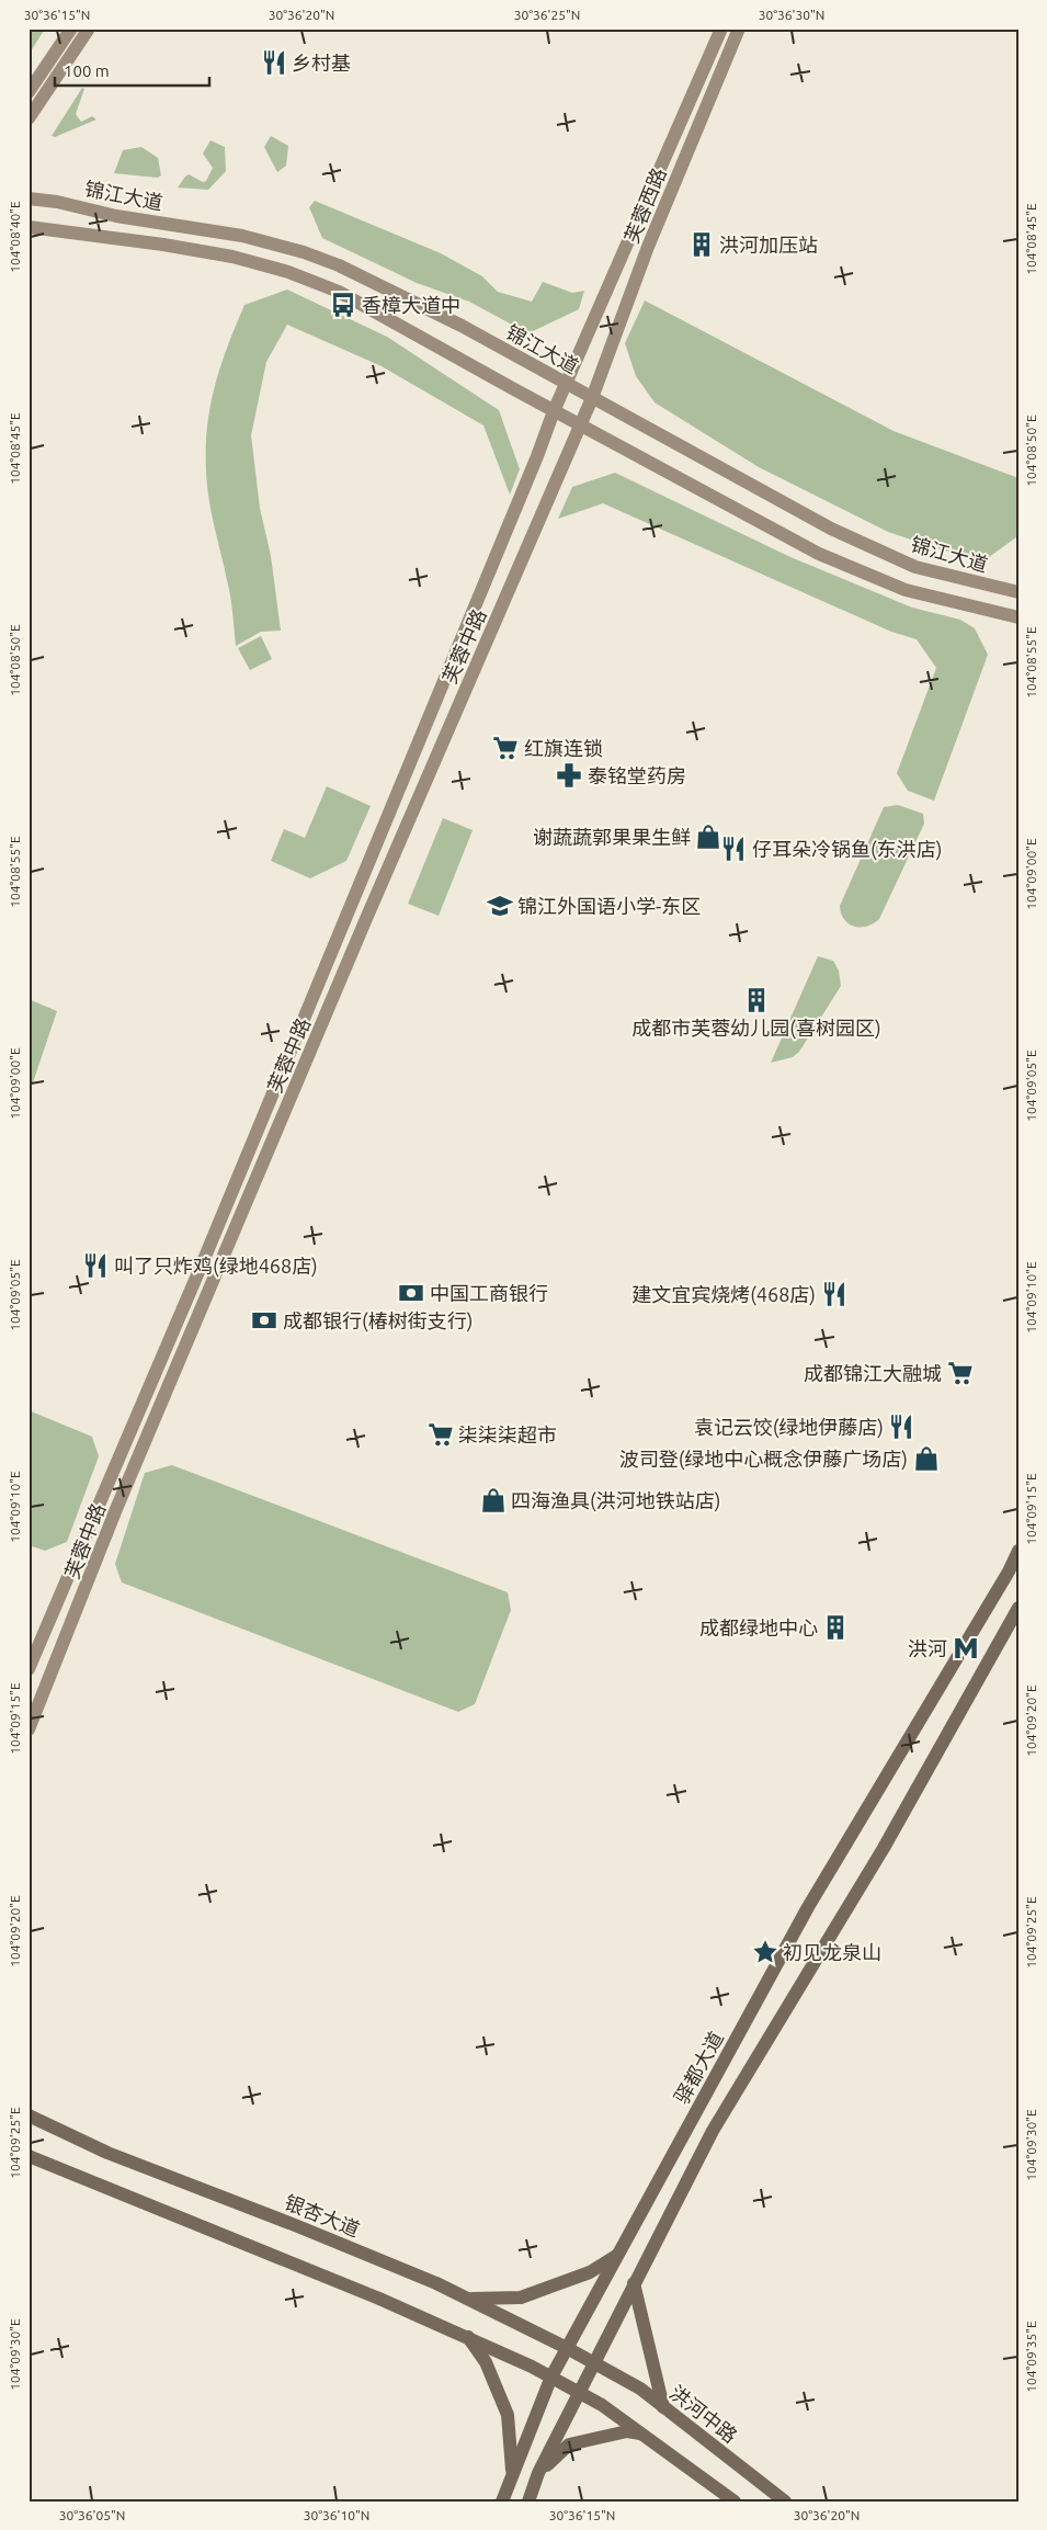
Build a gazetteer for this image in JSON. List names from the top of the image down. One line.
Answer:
{"streets":{"main road":["锦江大道","芙蓉西路","芙蓉中路","驿都大道","银杏大道","洪河中路"]},"crossings":[["锦江大道","芙蓉西路"],["锦江大道","芙蓉中路"],["芙蓉西路","芙蓉中路"],["驿都大道","银杏大道"],["银杏大道","洪河中路"]],"places":{"restaurant":["乡村基","仔耳朵冷锅鱼(东洪店)","叫了只炸鸡(绿地468店)","建文宜宾烧烤(468店)","袁记云饺(绿地伊藤店)"],"building":["洪河加压站","成都市芙蓉幼儿园(喜树园区)","成都绿地中心"],"bus stop":["香樟大道中"],"supermarket":["红旗连锁","成都锦江大融城","柒柒柒超市"],"pharmacy":["泰铭堂药房"],"shop":["谢蔬蔬郭果果生鲜","波司登(绿地中心概念伊藤广场店)","四海渔具(洪河地铁站店)"],"school or university":["锦江外国语小学-东区"],"bank":["中国工商银行","成都银行(椿树街支行)"],"metro station":["洪河"],"place":["初见龙泉山"]},"scale_bar":"100 m","coordinates":["30°36'15\"N","30°36'20\"N","30°36'25\"N","30°36'30\"N","104°08'40\"E","104°08'45\"E","104°08'50\"E","104°08'55\"E","104°09'00\"E","104°09'05\"E","104°09'10\"E","104°09'15\"E","104°09'20\"E","104°09'25\"E","104°09'30\"E","104°09'35\"E","30°36'05\"N","30°36'10\"N"]}
